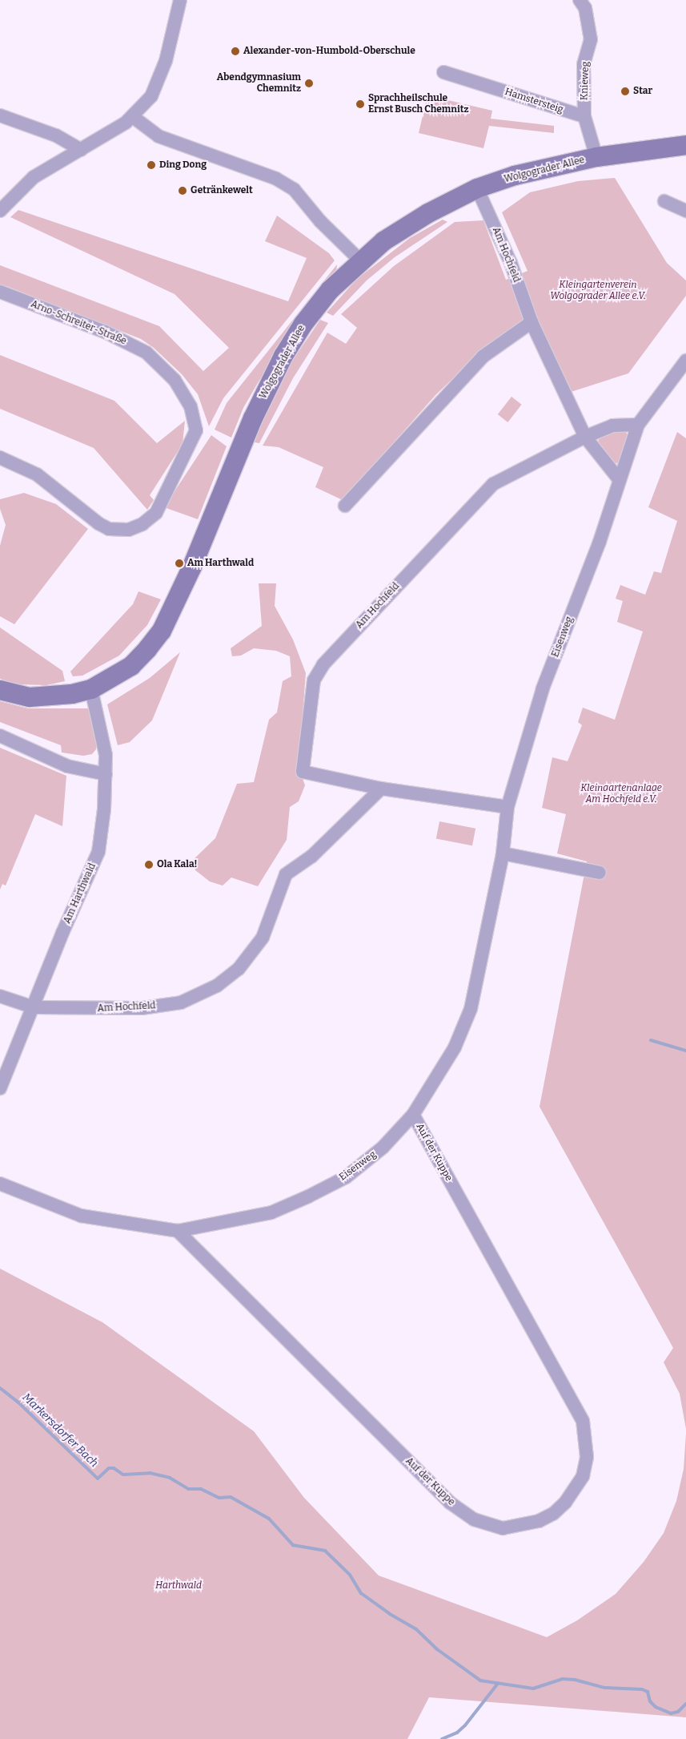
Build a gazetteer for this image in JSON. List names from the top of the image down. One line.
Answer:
{"streets":{"main road":["Wolgograder Allee"],"street":["Knieweg","Hamstersteig","Am Hochfeld","Arno-Schreiter-Straße","Eisenweg","Am Harthwald","Auf der Kuppe"]},"crossings":[["Knieweg","Hamstersteig"],["Wolgograder Allee","Am Hochfeld"],["Wolgograder Allee","Am Harthwald"],["Am Hochfeld","Eisenweg"],["Am Hochfeld","Am Harthwald"],["Eisenweg","Auf der Kuppe"]],"water":["Markersdorfer Bach"],"parks":["Kleingartenverein Wolgograder Allee e.V.","Kleingartenanlage Am Hochfeld e.V.","Harthwald"],"places":["Alexander-von-Humbold-Oberschule","Abendgymnasium Chemnitz","Star","Sprachheilschule Ernst Busch Chemnitz","Ding Dong","Getränkewelt","Am Harthwald","Ola Kala!"]}
